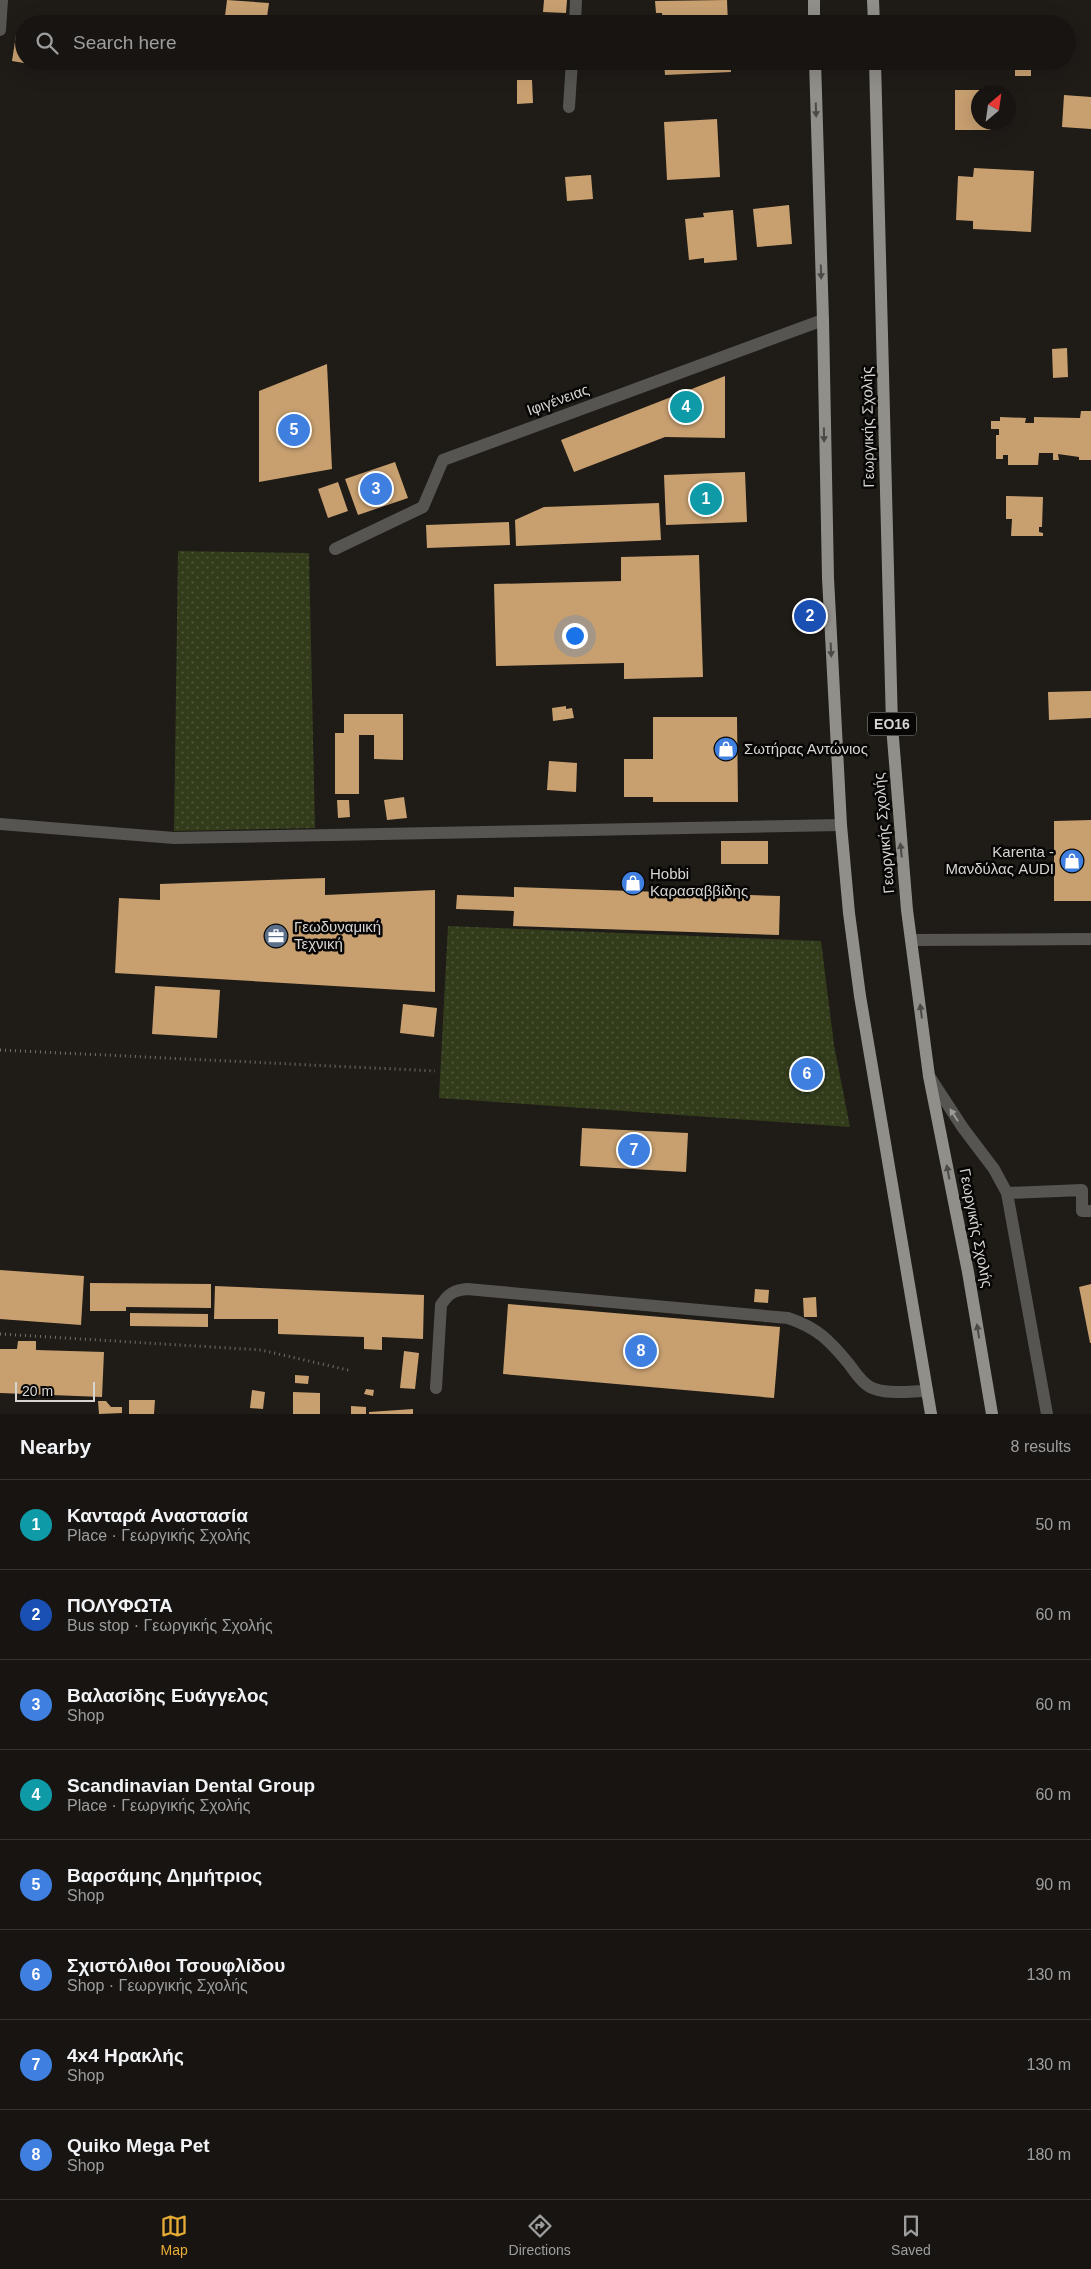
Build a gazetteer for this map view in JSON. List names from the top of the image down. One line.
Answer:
{"streets":{"main road":["Γεωργικής Σχολής","ΕΟ16"],"street":["Ιφιγένειας"]},"places":{"shop":["Σωτήρας Αντώνιος","Karenta - Μανδύλας AUDI","Hobbi Καρασαββίδης"],"office":["Γεωδυναμική Τεχνική"]},"scale_bar":"20 m","north":"top right","page":{"search":"Search here","pins":["4","5","3","1","2","6","7","8"],"scale":"20 m","heading":["Nearby","8 results"],"list":[{"mark":"1","name":"Κανταρά Αναστασία","note":"Place · Γεωργικής Σχολής","value":"50 m"},{"mark":"2","name":"ΠΟΛΥΦΩΤΑ","note":"Bus stop · Γεωργικής Σχολής","value":"60 m"},{"mark":"3","name":"Βαλασίδης Ευάγγελος","note":"Shop","value":"60 m"},{"mark":"4","name":"Scandinavian Dental Group","note":"Place · Γεωργικής Σχολής","value":"60 m"},{"mark":"5","name":"Βαρσάμης Δημήτριος","note":"Shop","value":"90 m"},{"mark":"6","name":"Σχιστόλιθοι Τσουφλίδου","note":"Shop · Γεωργικής Σχολής","value":"130 m"},{"mark":"7","name":"4x4 Ηρακλής","note":"Shop","value":"130 m"},{"mark":"8","name":"Quiko Mega Pet","note":"Shop","value":"180 m"}],"nav":["Map","Directions","Saved"]}}
